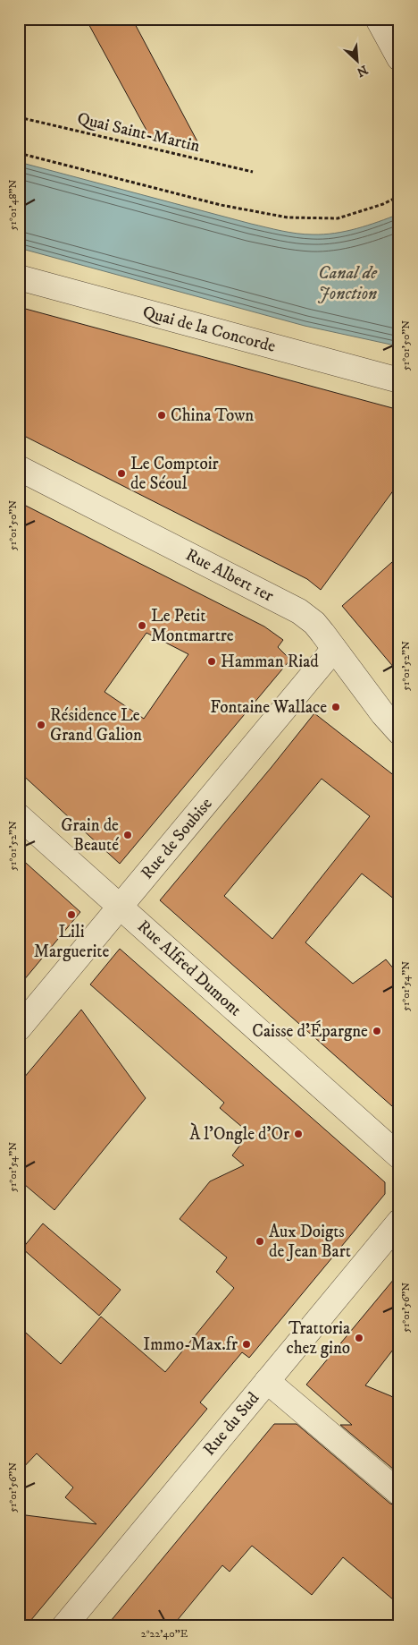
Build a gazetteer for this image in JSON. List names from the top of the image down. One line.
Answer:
{"streets":{"street":["Quai de la Concorde","Rue Albert 1er","Rue de Soubise","Rue Alfred Dumont","Rue du Sud"],"path":["Quai Saint-Martin"]},"crossings":[["Rue Albert 1er","Rue de Soubise"],["Rue de Soubise","Rue Alfred Dumont"]],"water":["Canal de Jonction"],"places":["China Town","Le Comptoir de Séoul","Le Petit Montmartre","Hamman Riad","Fontaine Wallace","Résidence Le Grand Galion","Grain de Beauté","Lili Marguerite","Caisse d'Épargne","À l'Ongle d'Or","Aux Doigts de Jean Bart","Trattoria chez gino","Immo-Max.fr"],"north":"bottom right","coordinates":["51°01'48\"N","51°01'50\"N","51°01'52\"N","51°01'54\"N","51°01'56\"N","2°22'40\"E"]}
